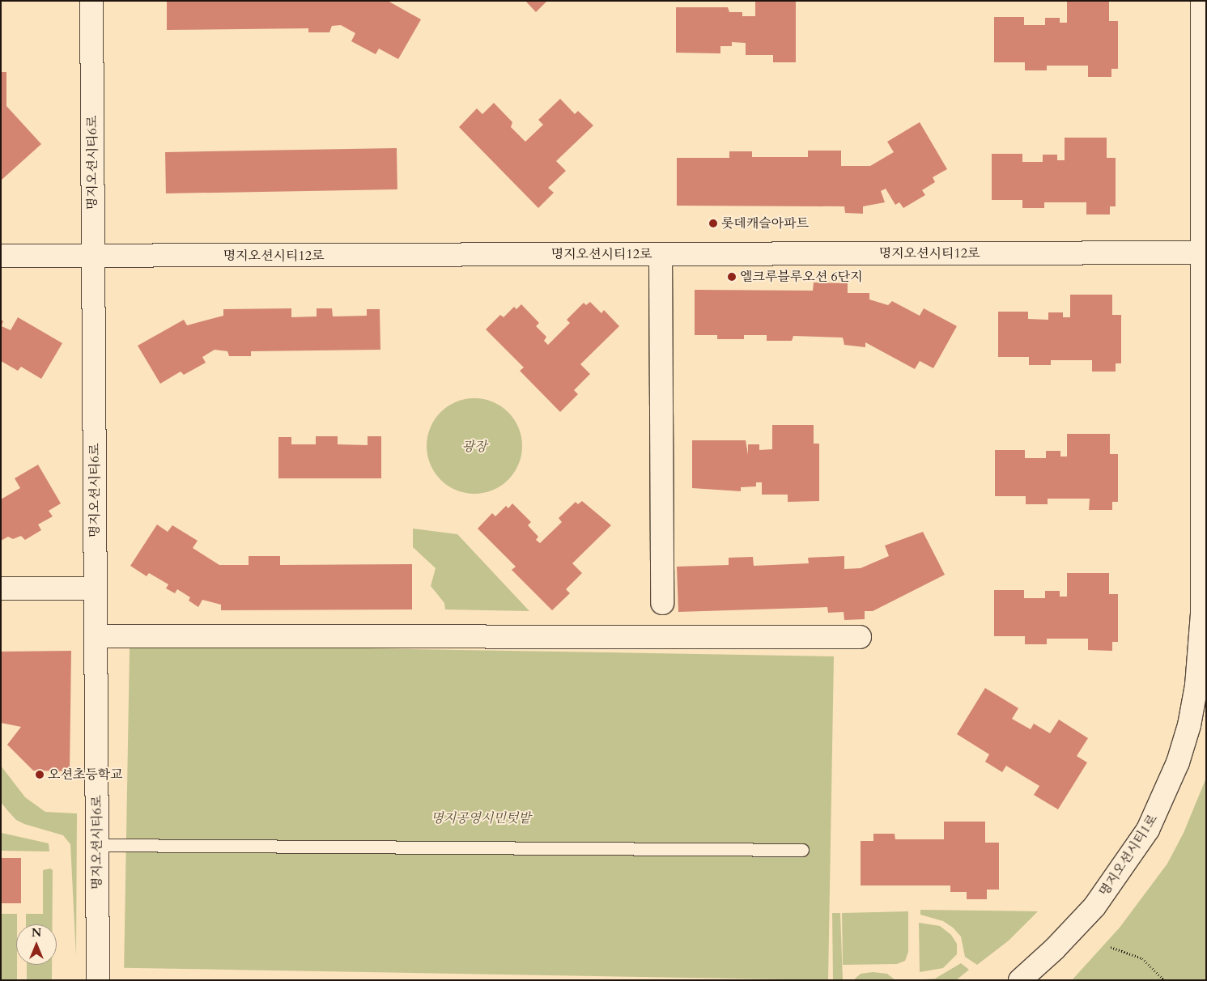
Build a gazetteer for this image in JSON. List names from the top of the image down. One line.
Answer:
{"streets":{"street":["명지오션시티6로","명지오션시티12로","명지오션시티1로"]},"crossings":[["명지오션시티6로","명지오션시티12로"],["명지오션시티12로","명지오션시티1로"]],"parks":["광장","명지공영시민텃밭"],"places":["롯데캐슬아파트","엘크루블루오션 6단지","오션초등학교"],"north":"top"}
